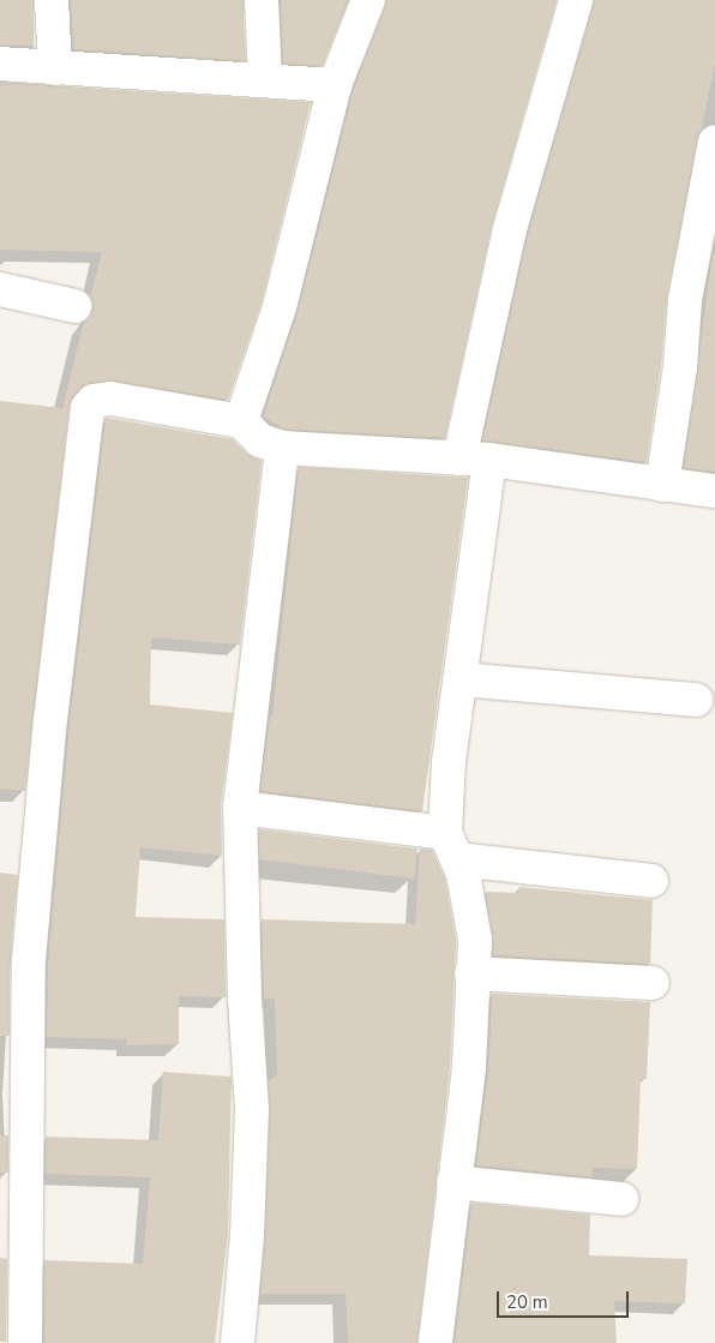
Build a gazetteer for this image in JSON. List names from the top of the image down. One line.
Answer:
{"scale_bar":"20 m"}
